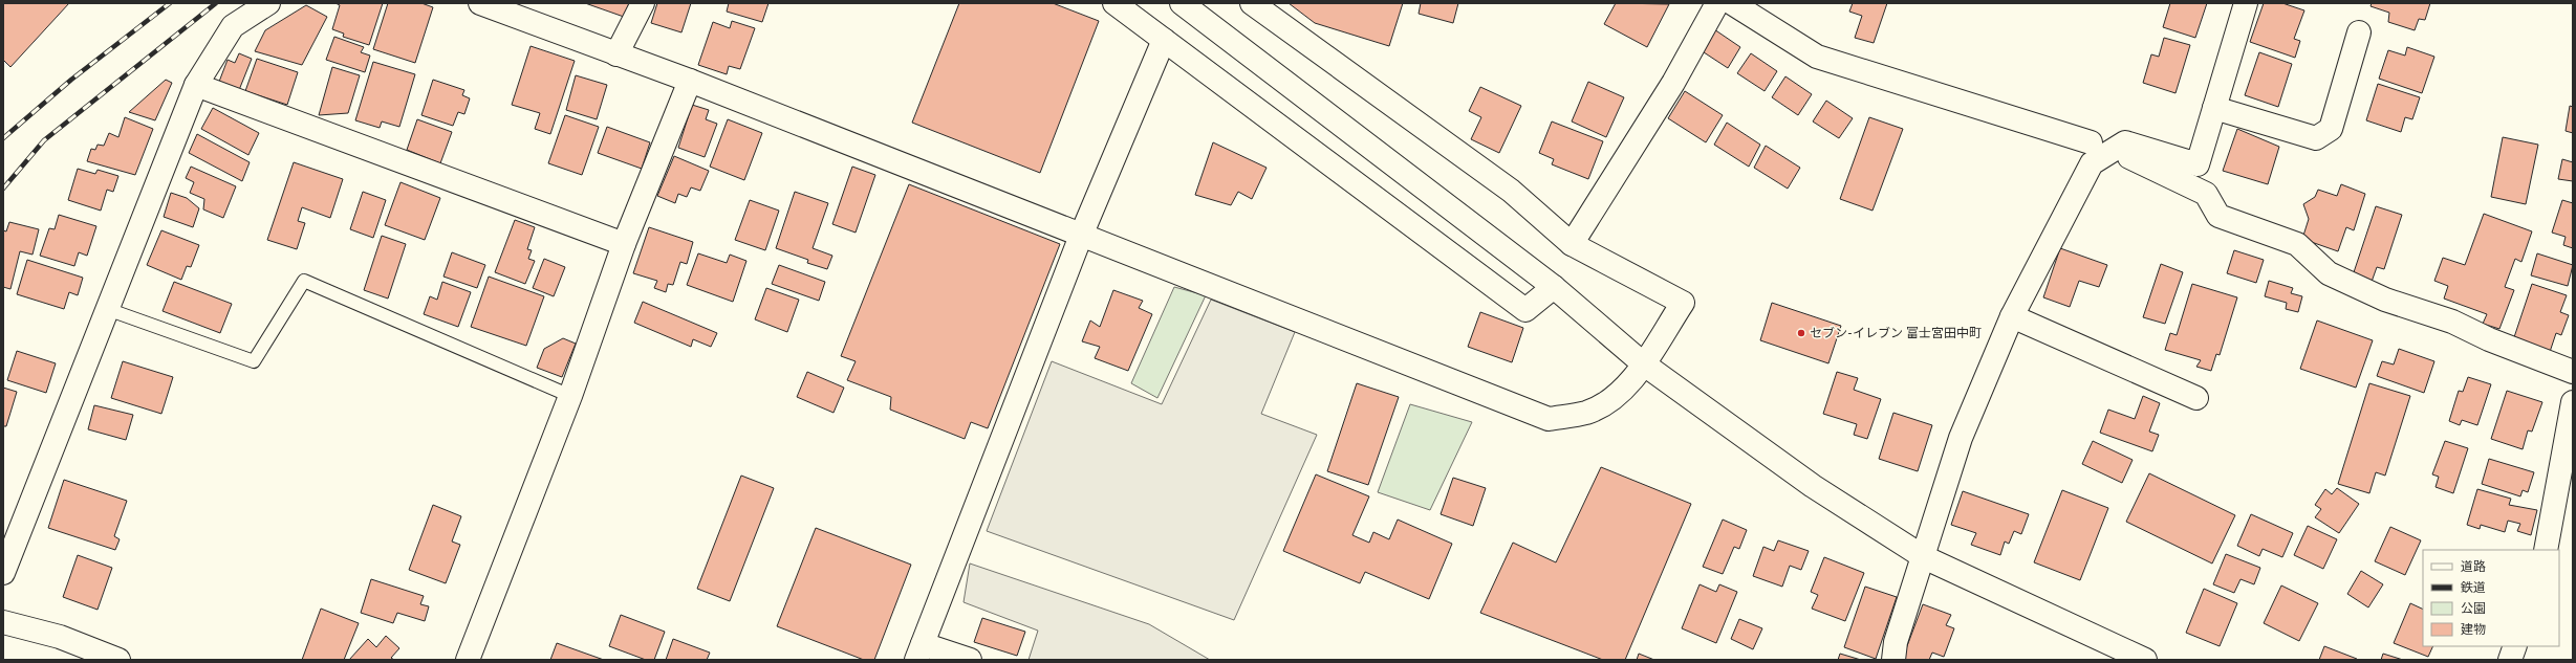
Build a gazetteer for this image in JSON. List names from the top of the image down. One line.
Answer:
{"places":["セブン-イレブン 富士宮田中町"],"legend":["道路","鉄道","公園","建物"]}
